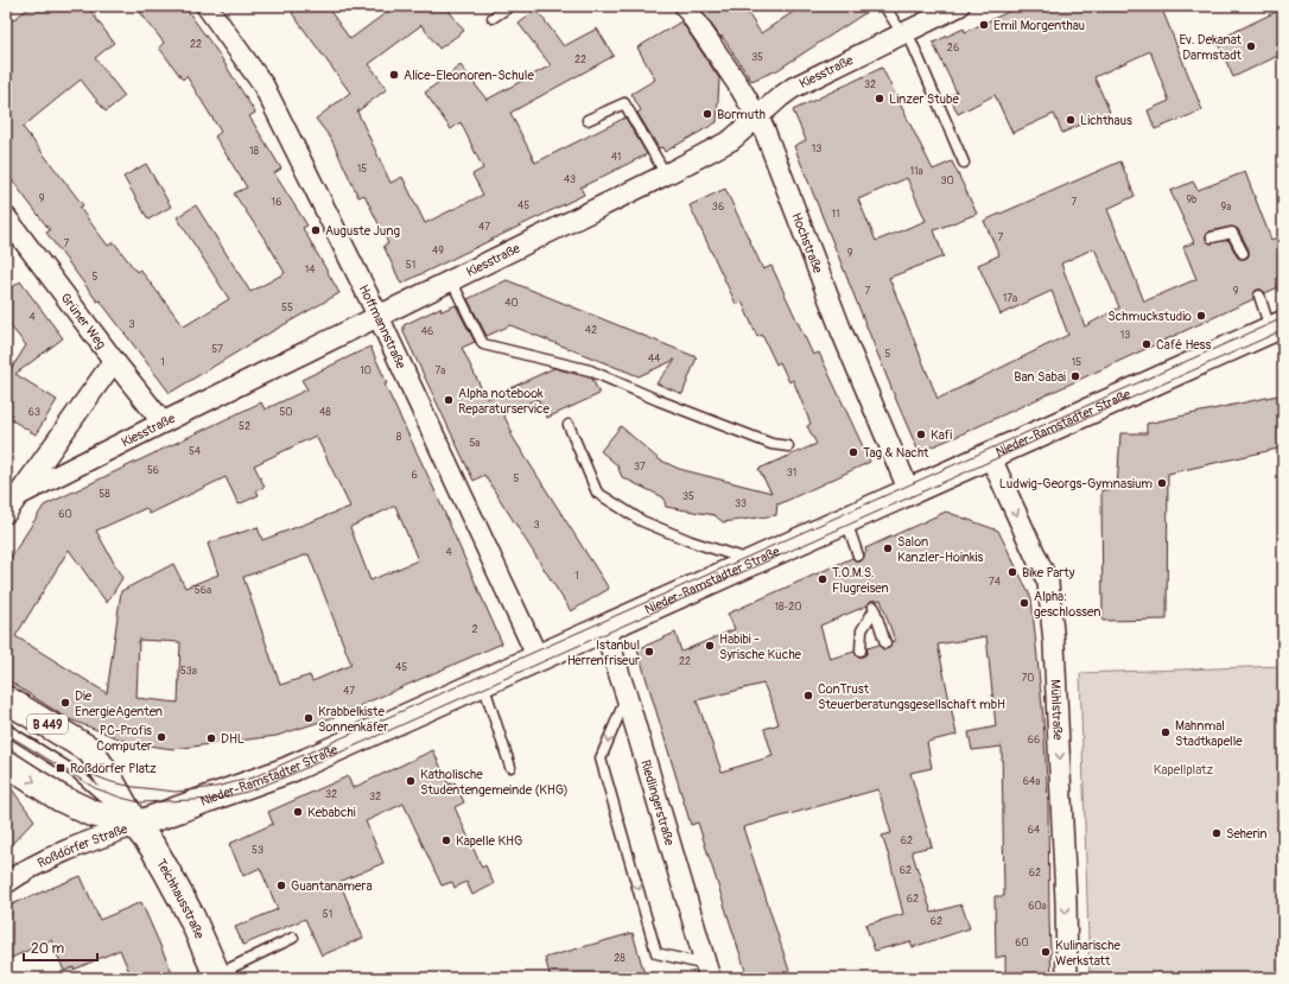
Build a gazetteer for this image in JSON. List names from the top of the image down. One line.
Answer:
{"streets":{"main road":["Nieder-Ramstädter Straße","B 449","Teichhausstraße"],"street":["Kiesstraße","Hochstraße","Grüner Weg","Hoffmannstraße","Mühlstraße","Riedlingerstraße","Roßdörfer Straße"]},"crossings":[["Kiesstraße","Hochstraße"],["Kiesstraße","Grüner Weg"],["Kiesstraße","Hoffmannstraße"],["Hochstraße","Nieder-Ramstädter Straße"],["Hoffmannstraße","Nieder-Ramstädter Straße"],["Nieder-Ramstädter Straße","Mühlstraße"],["Nieder-Ramstädter Straße","B 449"],["Nieder-Ramstädter Straße","Riedlingerstraße"],["Nieder-Ramstädter Straße","Roßdörfer Straße"],["Nieder-Ramstädter Straße","Teichhausstraße"],["B 449","Roßdörfer Straße"],["B 449","Teichhausstraße"],["Roßdörfer Straße","Teichhausstraße"]],"one_way":["Mühlstraße"],"parks":["Kapellplatz"],"places":{"other":["Emil Morgenthau","Ev. Dekanat Darmstadt","Alice-Eleonoren-Schule","Linzer Stube","Bormuth","Lichthaus","Auguste Jung","Schmuckstudio","Café Hess","Ban Sabai","Alpha notebook Reparaturservice","Kafi","Tag & Nacht","Ludwig-Georgs-Gymnasium","Salon Kanzler-Hoinkis","Bike Party","T.O.M.S. Flugreisen","Alpha: geschlossen","Habibi - Syrische Küche","Istanbul Herrenfriseur","ConTrust Steuerberatungsgesellschaft mbH","Die EnergieAgenten","Krabbelkiste Sonnenkäfer","Mahnmal Stadtkapelle","PC-Profis Computer","DHL","Katholische Studentengemeinde (KHG)","Kebabchi","Seherin","Kapelle KHG","Guantanamera","Kulinarische Werkstatt"],"transit":["Roßdörfer Platz"]},"house_numbers":["22","26","35","22","32","13","18","41","15","11a","43","30","9","9b","16","7","45","36","9a","11","47","7","7","49","9","51","14","5","7","9","17a","40","55","4","3","42","46","13","57","5","44","1","15","10","7a","63","50","48","52","8","5a","54","37","56","31","6","5","58","35","33","60","3","4","1","74","56a","18-20","2","22","45","53a","70","47","66","64a","32","32","64","62","53","62","62","62","60a","51","62","60","28"],"scale_bar":"20 m"}
